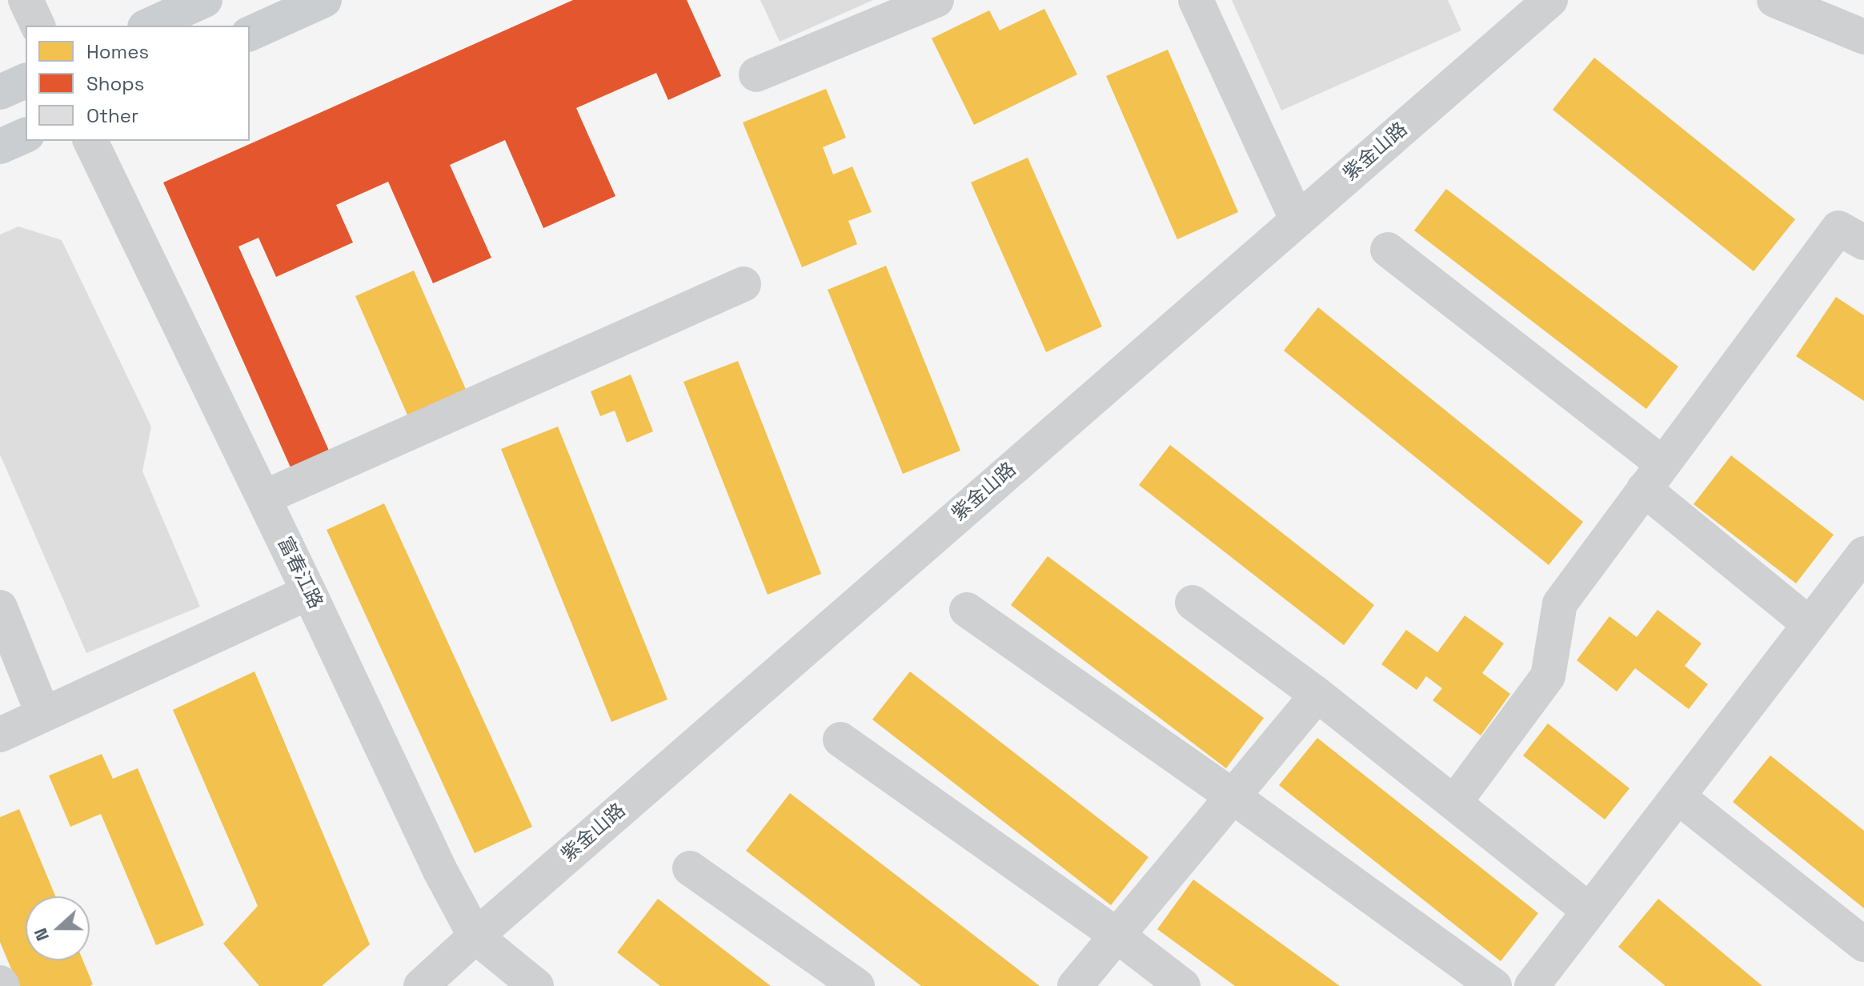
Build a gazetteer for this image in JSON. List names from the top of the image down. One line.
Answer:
{"streets":{"street":["紫金山路","富春江路"]},"crossings":[["紫金山路","富春江路"]],"legend":["Homes","Shops","Other"],"north":"left"}
